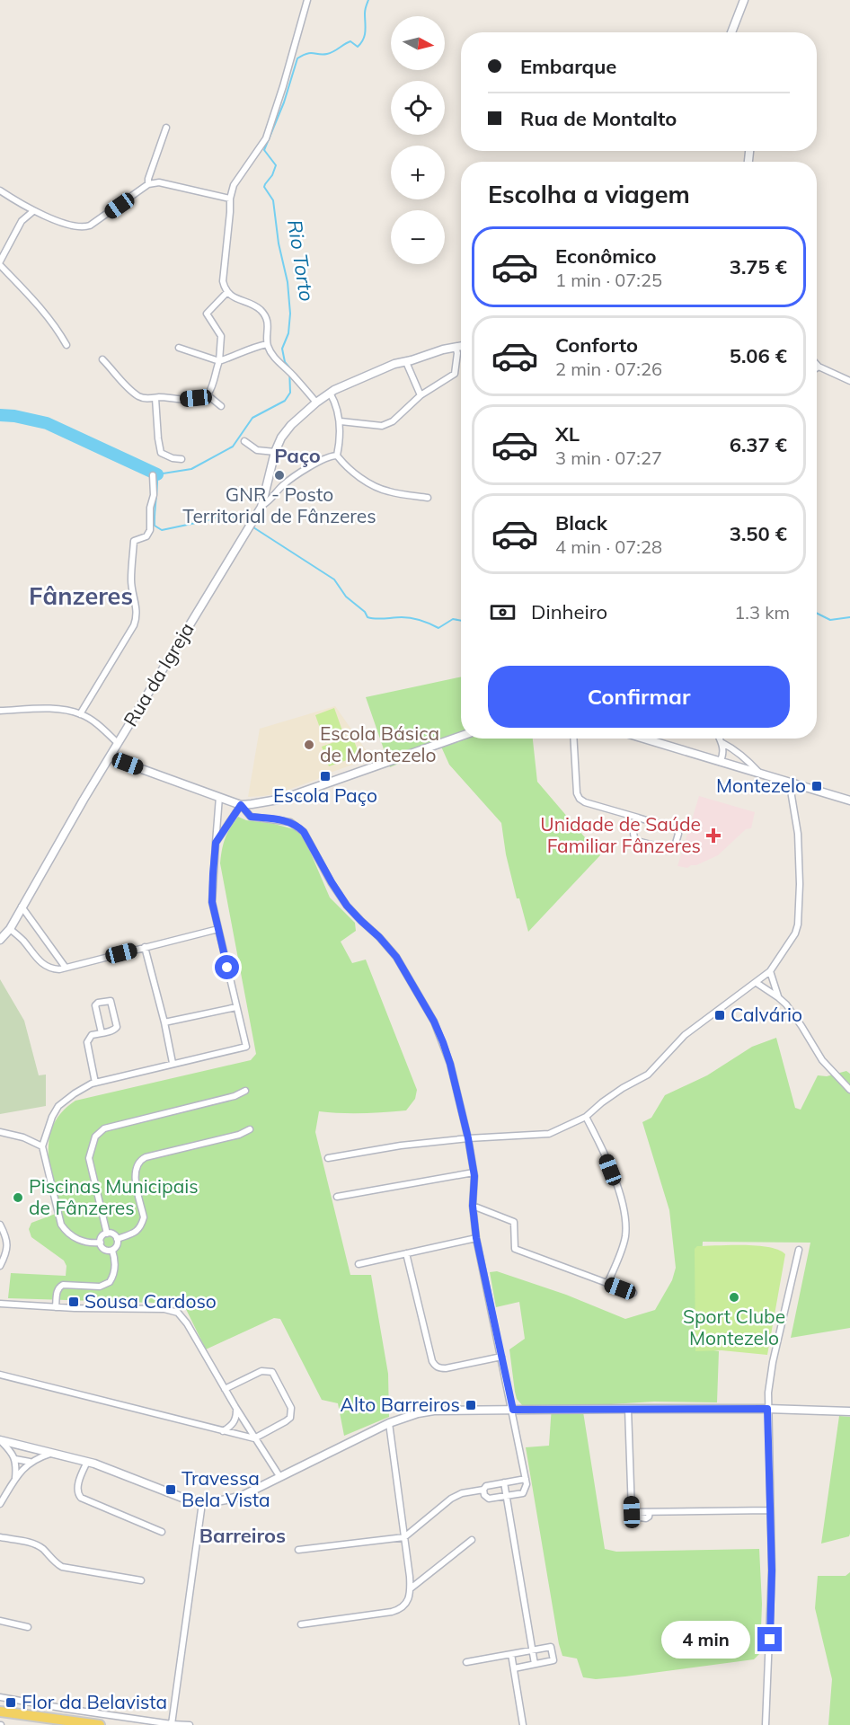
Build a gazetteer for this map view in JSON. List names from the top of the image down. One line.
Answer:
{"streets":{"street":["Rua da Igreja"]},"districts":["Paço","Fânzeres","Barreiros"],"water":["Rio Torto"],"places":{"other":["GNR - Posto Territorial de Fânzeres","Escola Básica de Montezelo","Piscinas Municipais de Fânzeres","Sport Clube Montezelo"],"transit":["Escola Paço","Montezelo","Calvário","Sousa Cardoso","Alto Barreiros","Travessa Bela Vista","Flor da Belavista"],"health":["Unidade de Saúde Familiar Fânzeres"]},"north":"right","page":{"map_buttons":["+","−"],"banner":["Embarque","Rua de Montalto"],"heading":"Escolha a viagem","list":[{"name":"Econômico","note":"1 min · 07:25","value":"3.75 €"},{"name":"Conforto","note":"2 min · 07:26","value":"5.06 €"},{"name":"XL","note":"3 min · 07:27","value":"6.37 €"},{"name":"Black","note":"4 min · 07:28","value":"3.50 €"}],"pay":["Dinheiro","1.3 km"],"buttons":"Confirmar","bubble":"4 min"}}
